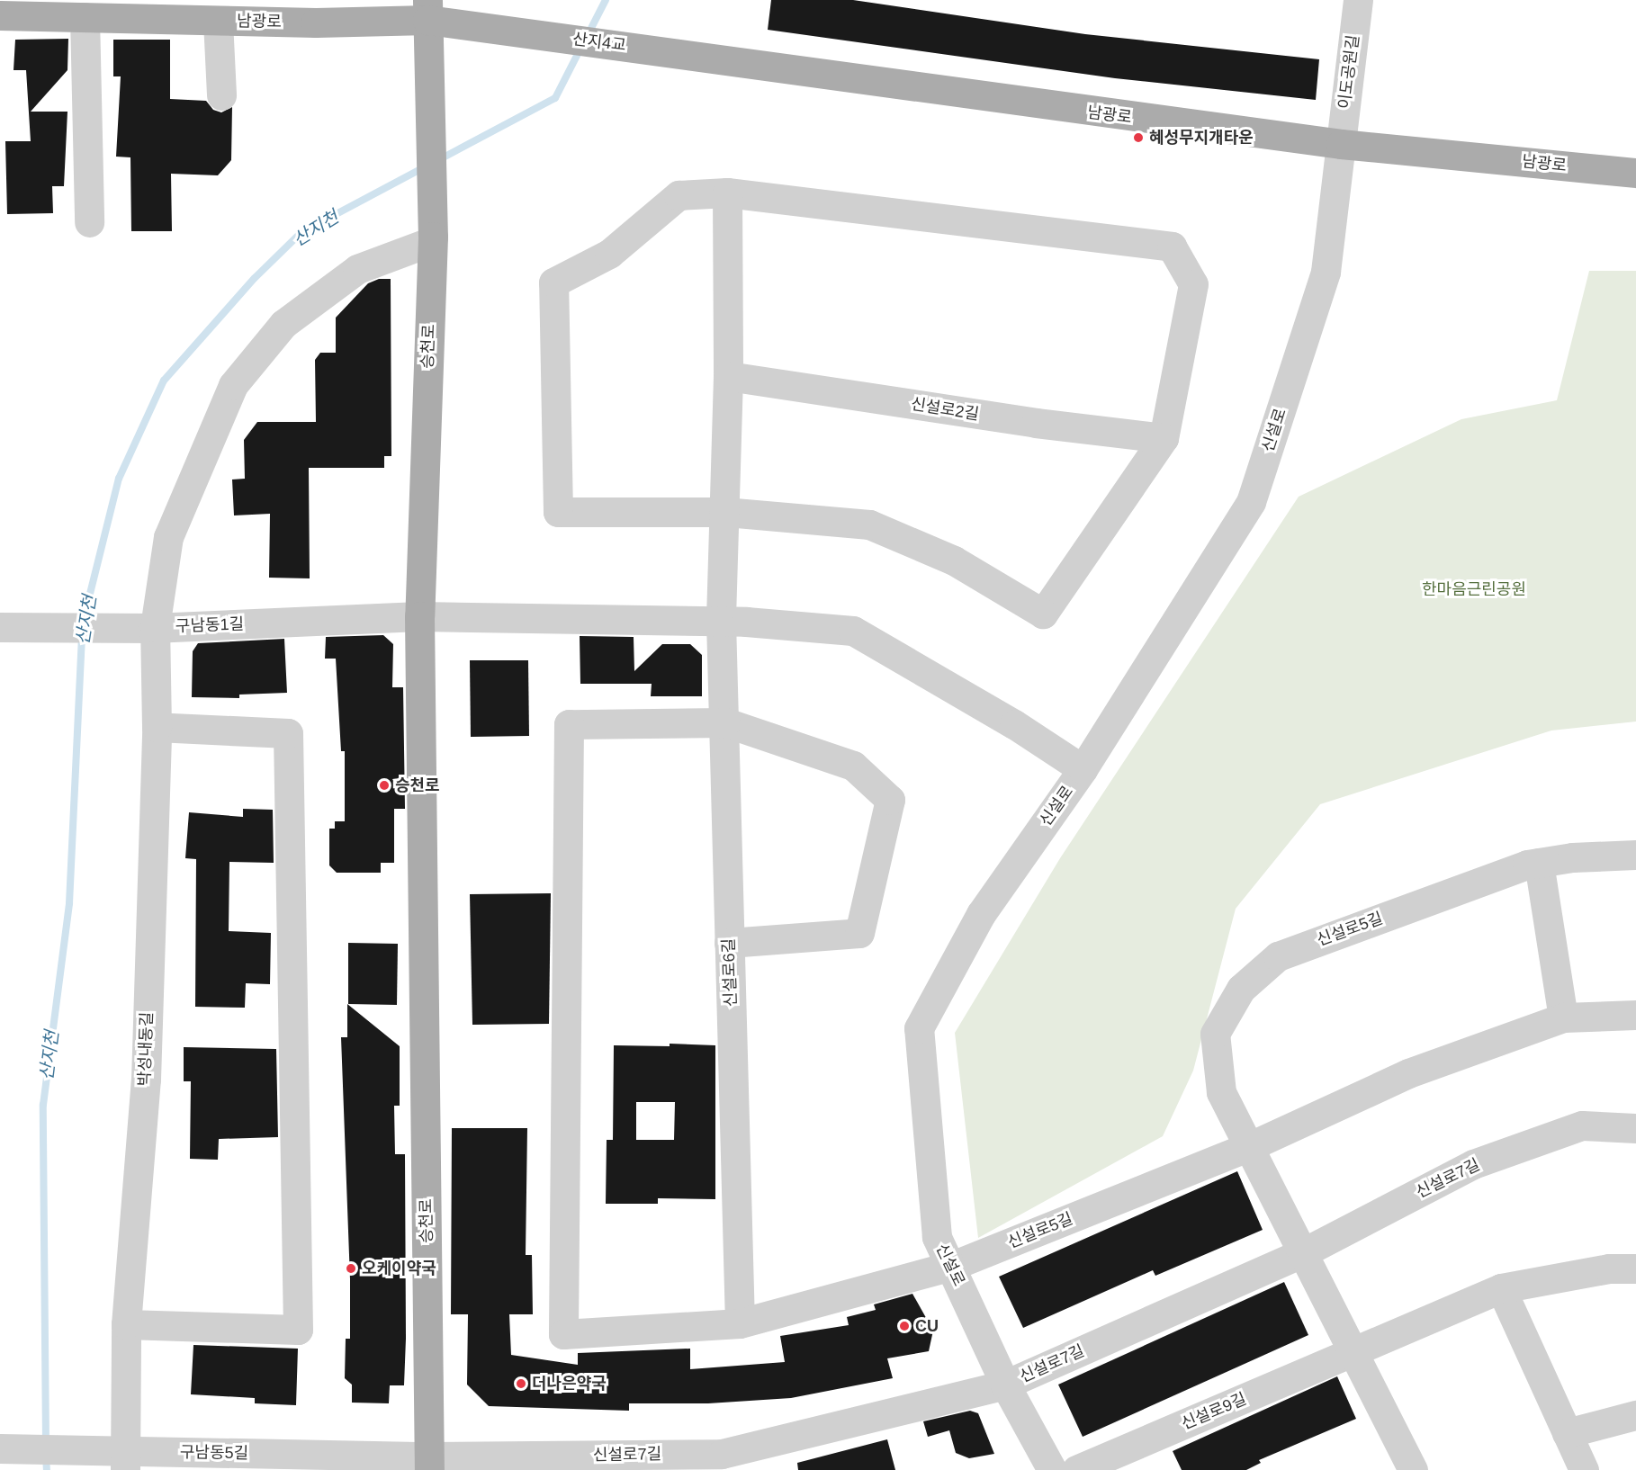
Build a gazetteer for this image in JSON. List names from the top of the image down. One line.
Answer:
{"streets":{"main road":["남광로","산지4교","승천로"],"street":["이도공원길","신설로2길","신설로","구남동1길","신설로5길","신설로6길","박성내동길","신설로7길","신설로9길","구남동5길"]},"crossings":[["남광로","산지4교"],["남광로","이도공원길"],["남광로","승천로"],["남광로","신설로"],["이도공원길","신설로"],["승천로","구남동1길"],["승천로","박성내동길"],["승천로","신설로7길"],["승천로","구남동5길"],["신설로","구남동1길"],["신설로","신설로5길"],["신설로","신설로7길"],["구남동1길","신설로6길"],["구남동1길","박성내동길"],["신설로5길","신설로6길"],["박성내동길","구남동5길"],["신설로7길","구남동5길"]],"water":["산지천"],"parks":["한마음근린공원"],"places":["혜성무지개타운","승천로","오케이약국","CU","더나은약국"]}
